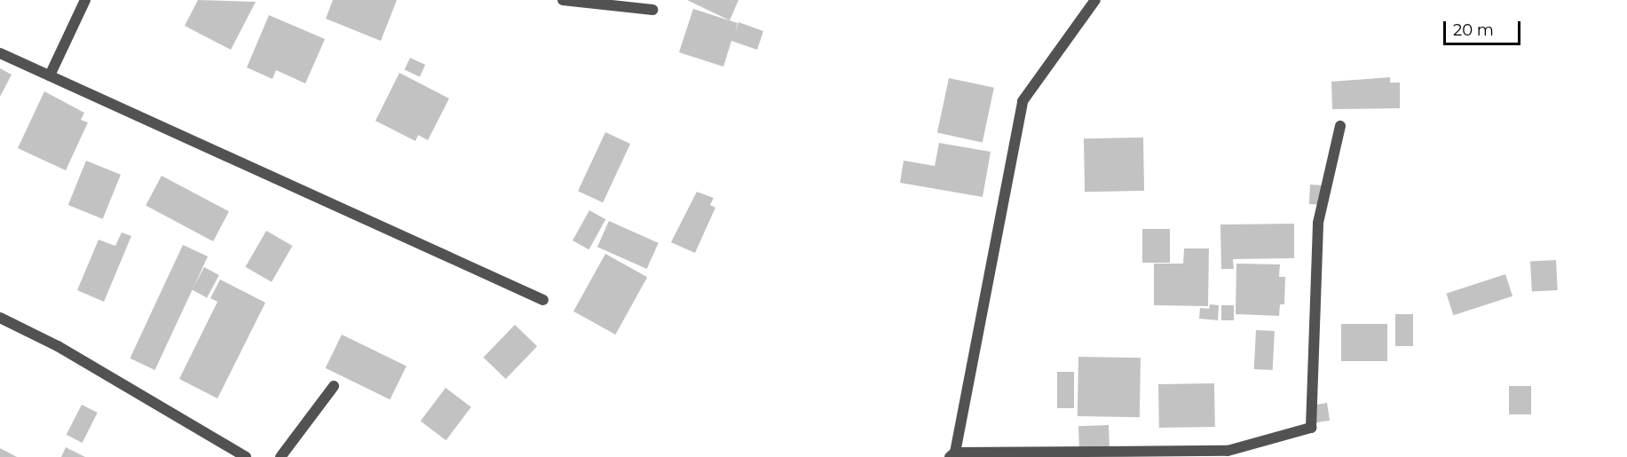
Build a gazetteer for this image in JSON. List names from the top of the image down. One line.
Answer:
{"scale_bar":"20 m"}
